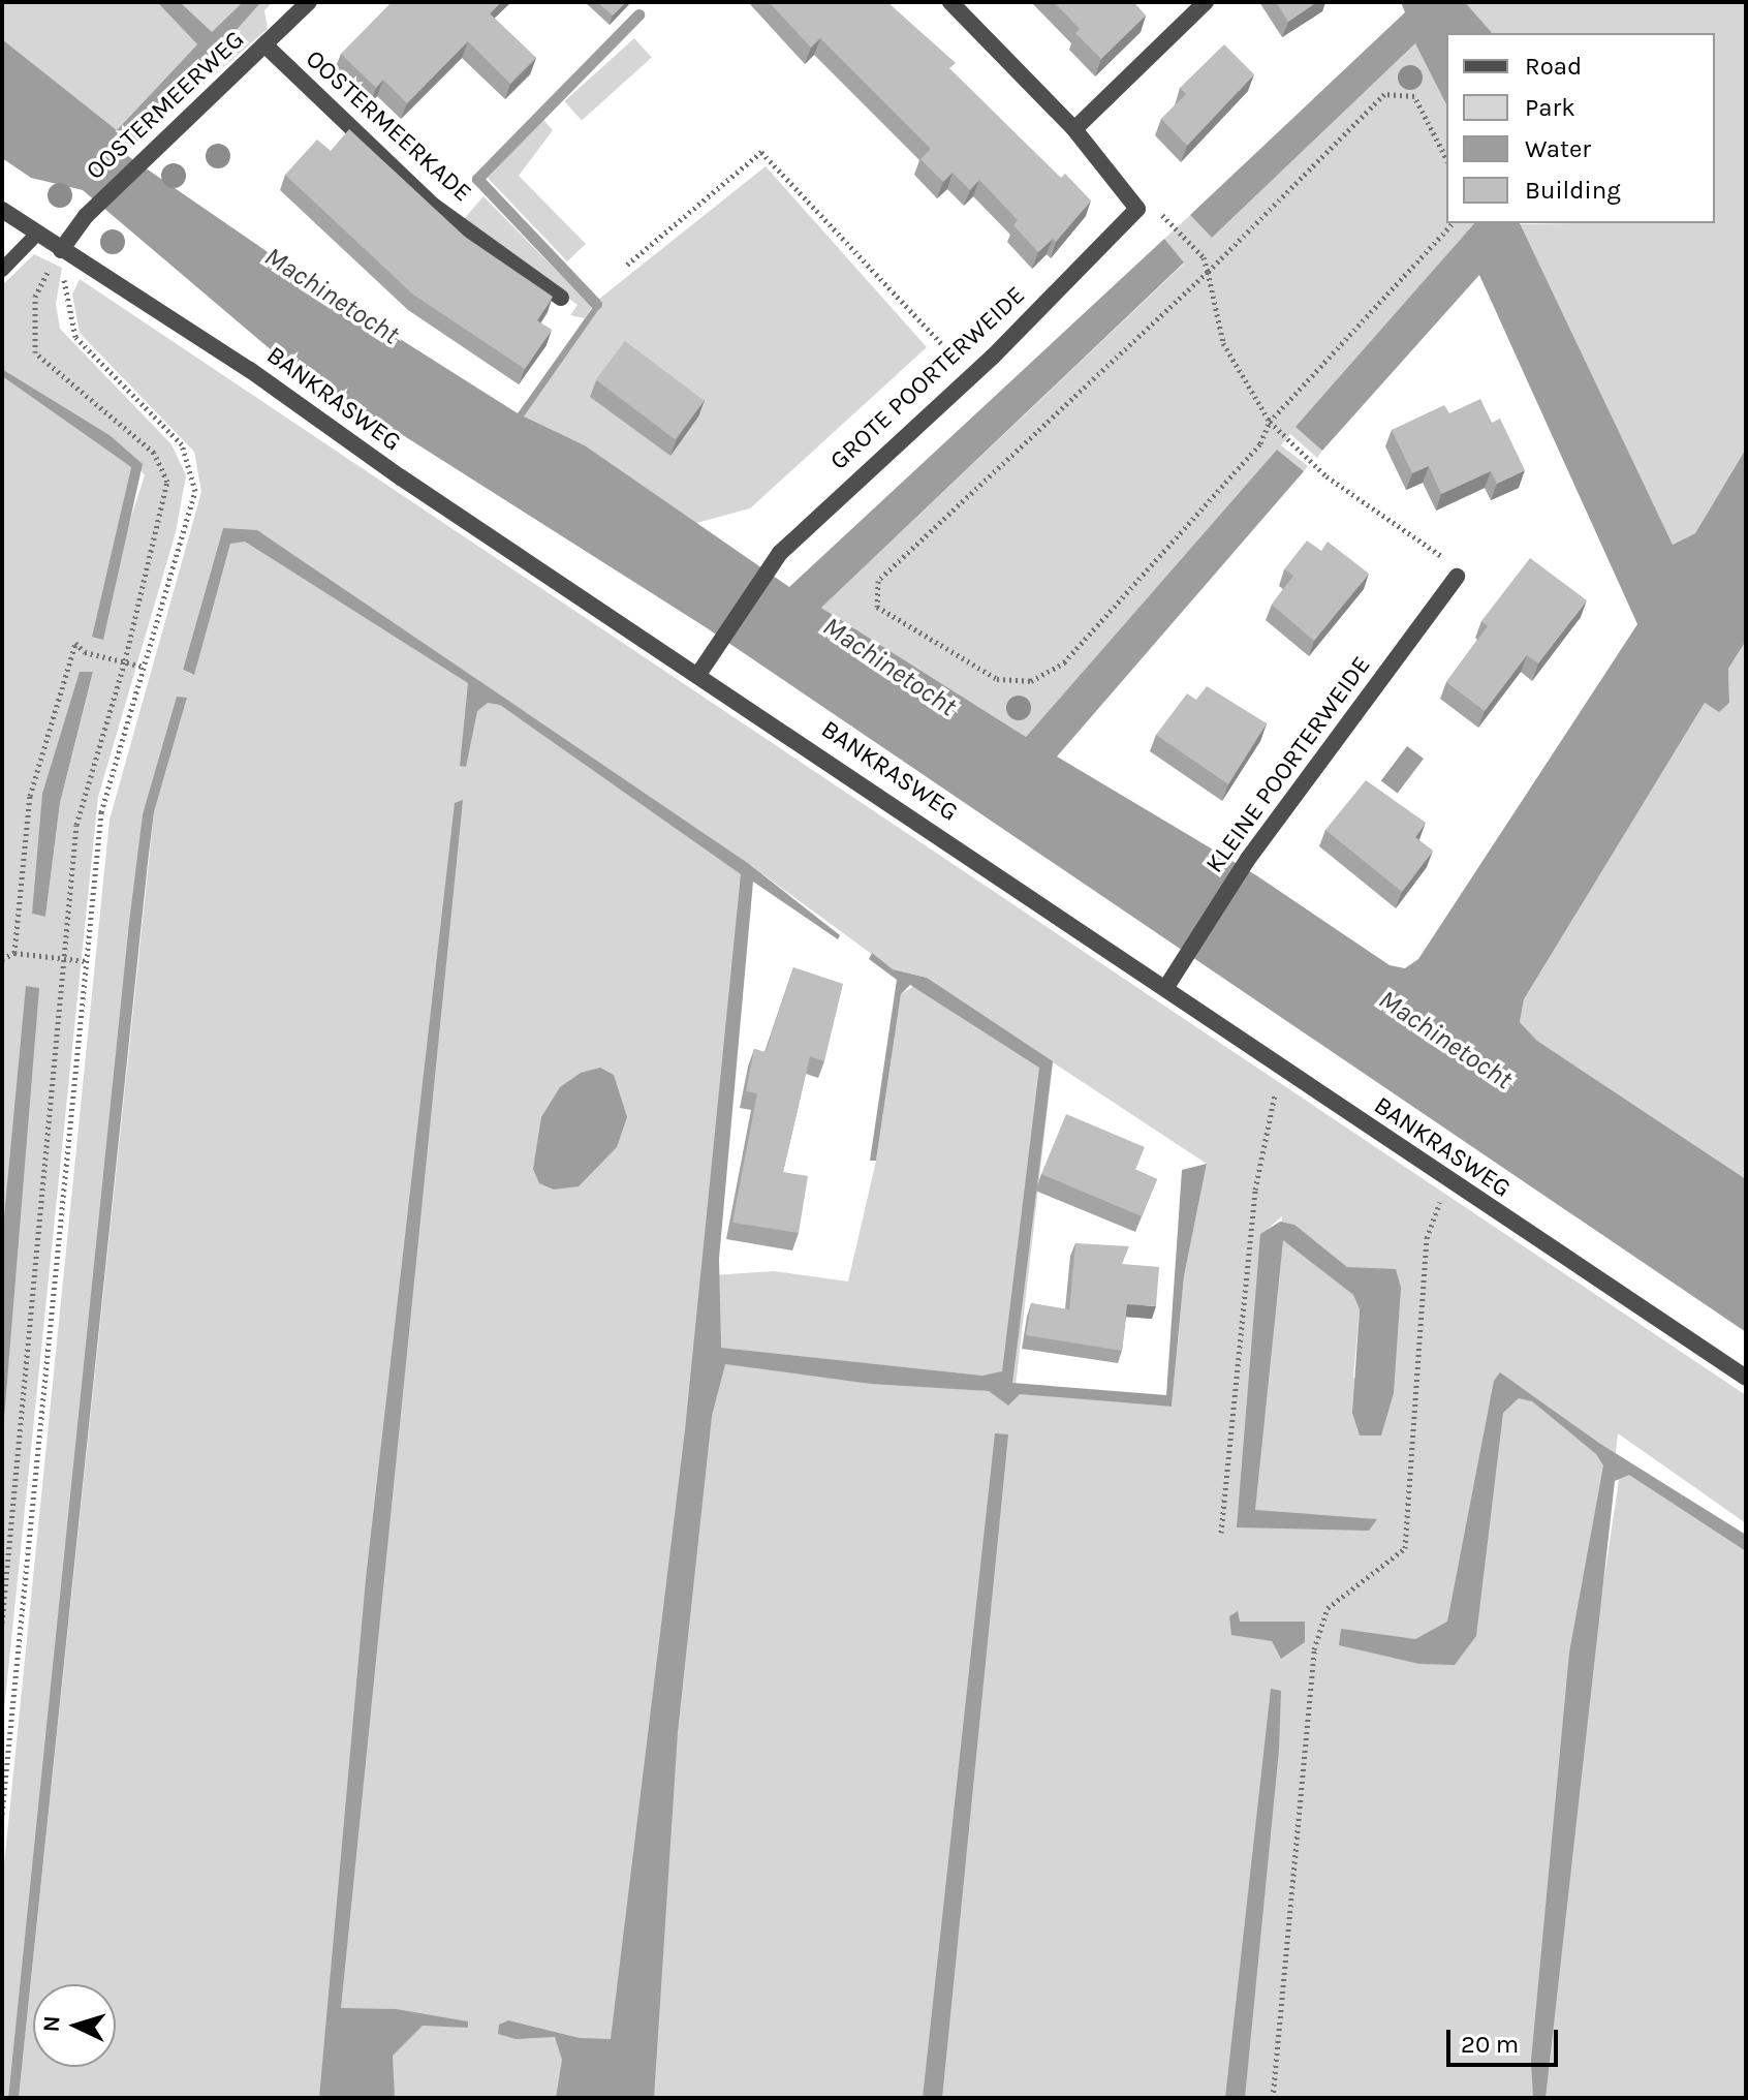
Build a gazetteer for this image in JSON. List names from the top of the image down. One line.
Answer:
{"streets":{"street":["OOSTERMEERWEG","OOSTERMEERKADE","GROTE POORTERWEIDE","BANKRASWEG","KLEINE POORTERWEIDE"]},"crossings":[["OOSTERMEERWEG","OOSTERMEERKADE"],["OOSTERMEERWEG","BANKRASWEG"],["GROTE POORTERWEIDE","BANKRASWEG"],["BANKRASWEG","KLEINE POORTERWEIDE"]],"water":["Machinetocht"],"legend":["Road","Park","Water","Building"],"scale_bar":"20 m","north":"left"}
